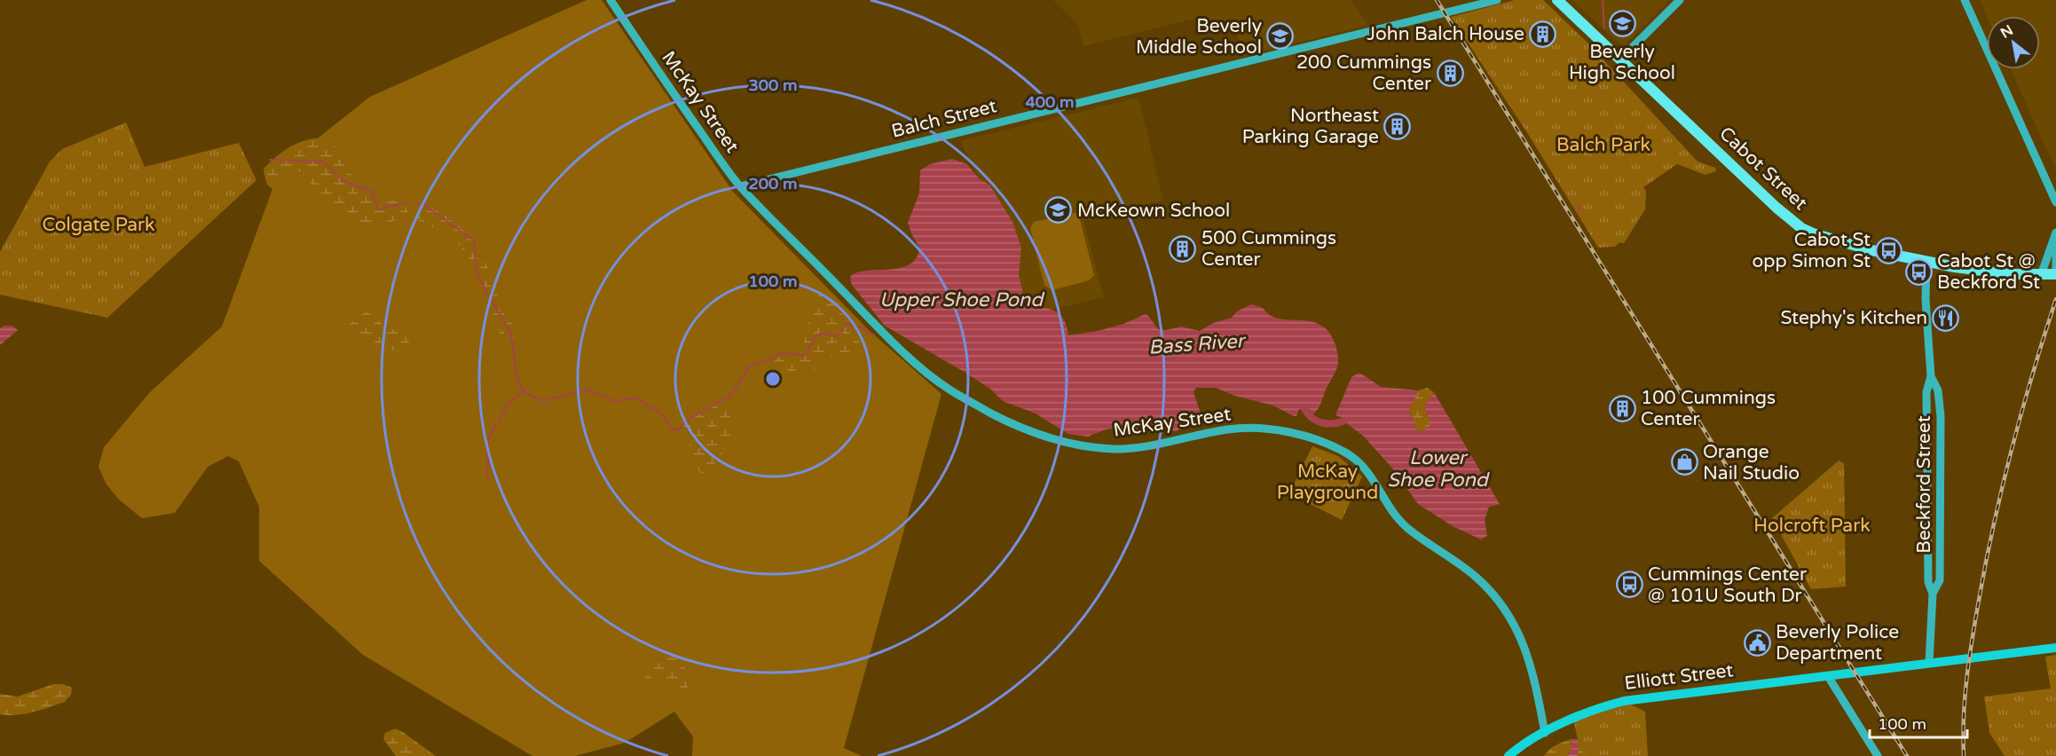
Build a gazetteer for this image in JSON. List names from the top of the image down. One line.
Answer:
{"streets":{"highway":["Cabot Street"],"main road":["McKay Street","Balch Street","Beckford Street","Elliott Street"]},"crossings":[["McKay Street","Balch Street"],["McKay Street","Elliott Street"],["Cabot Street","Beckford Street"],["Beckford Street","Elliott Street"]],"water":["Upper Shoe Pond","Bass River","Lower Shoe Pond"],"parks":["Balch Park","Colgate Park","McKay Playground","Holcroft Park"],"places":{"school or university":["Beverly High School","Beverly Middle School","McKeown School"],"building":["John Balch House","200 Cummings Center","Northeast Parking Garage","500 Cummings Center","100 Cummings Center"],"bus stop":["Cabot St opp Simon St","Cabot St @ Beckford St","Cummings Center @ 101U South Dr"],"restaurant":["Stephy's Kitchen"],"shop":["Orange Nail Studio"],"public building":["Beverly Police Department"]},"scale_bar":"100 m","north":"top left","rings":["300 m","400 m","200 m","100 m"]}
